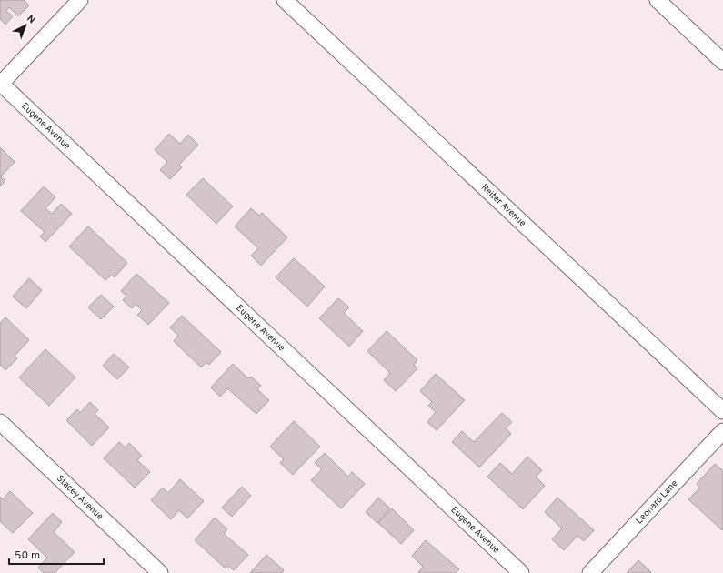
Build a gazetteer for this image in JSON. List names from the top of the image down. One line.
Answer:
{"streets":{"street":["Eugene Avenue","Reiter Avenue","Stacey Avenue","Leonard Lane"]},"scale_bar":"50 m","north":"top right"}
